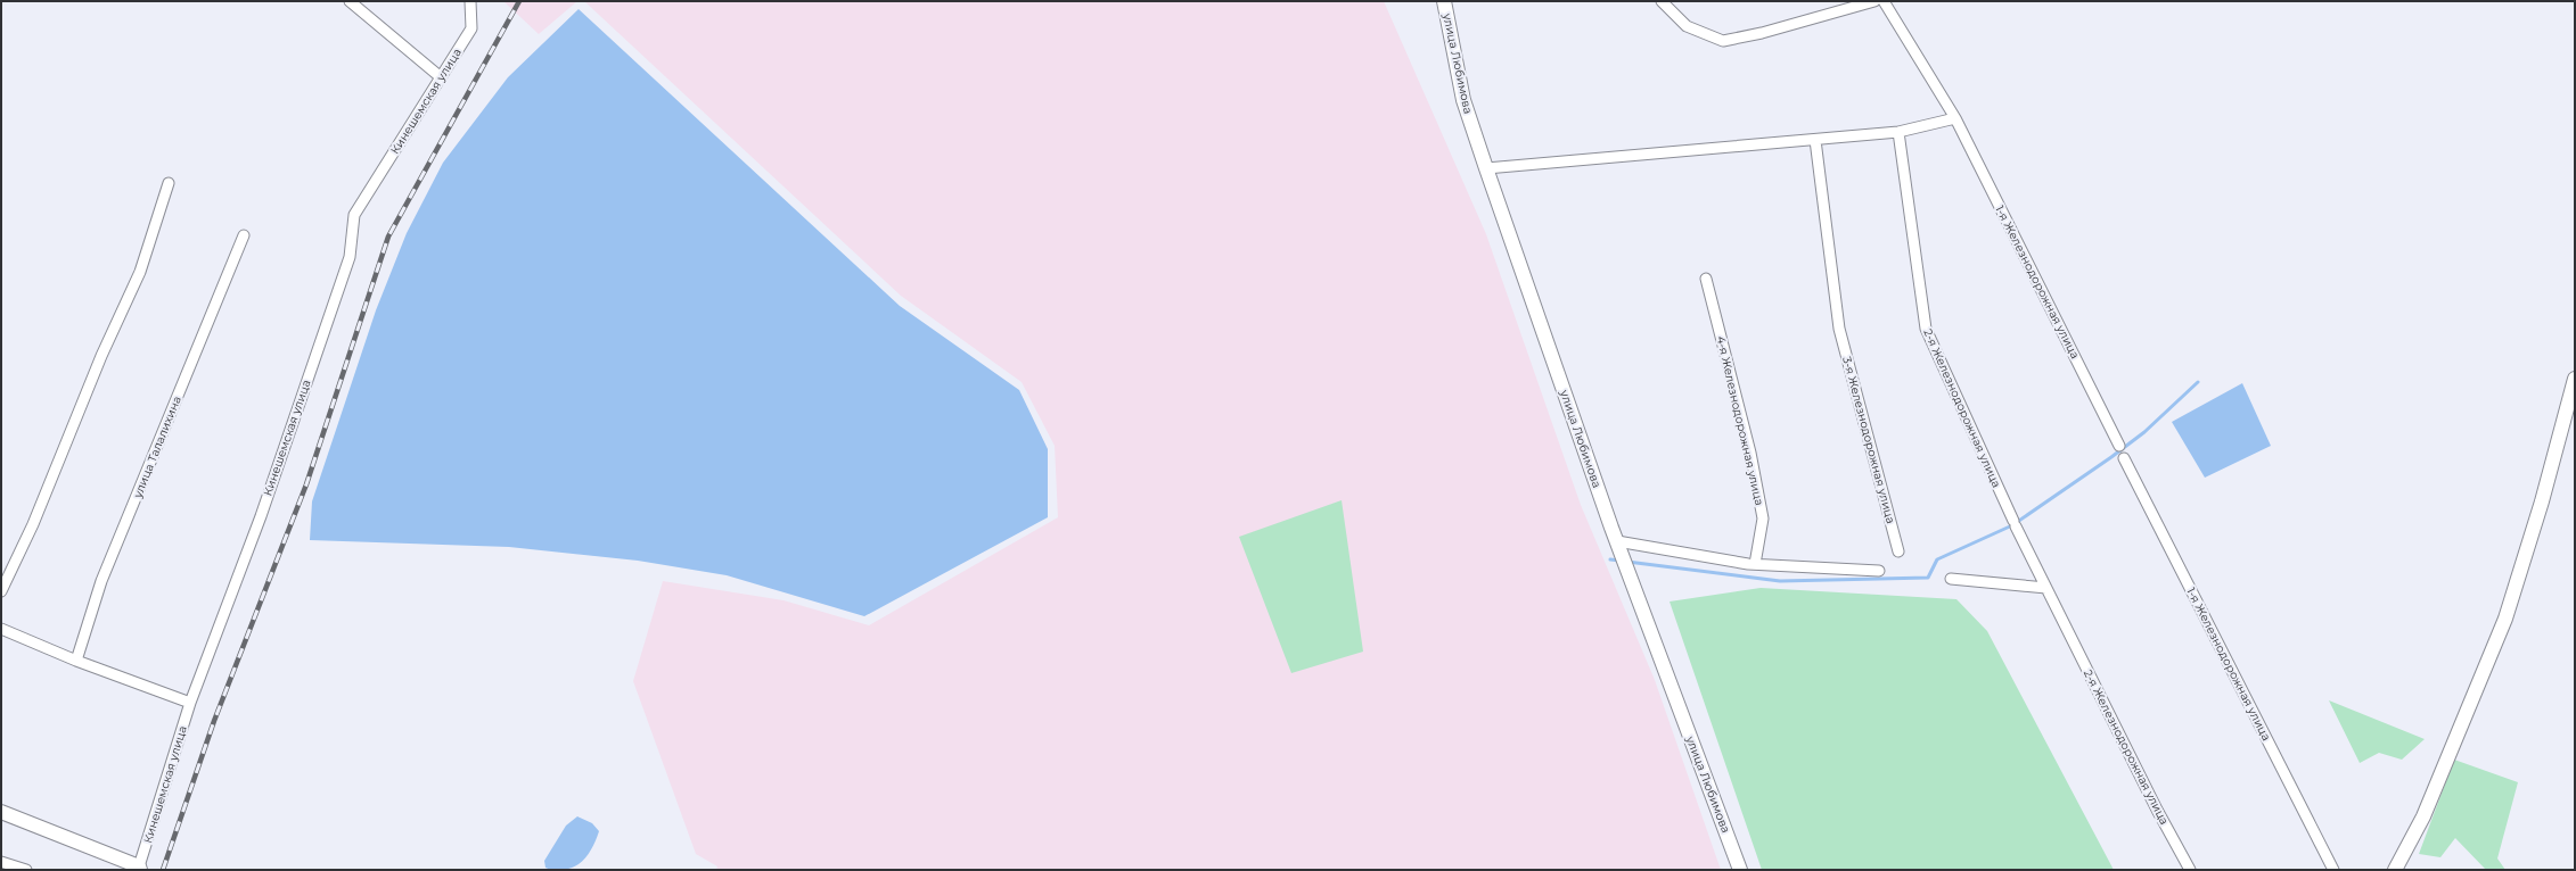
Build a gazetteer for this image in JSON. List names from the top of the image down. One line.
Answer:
{"streets":{"main road":["улица Любимова"],"street":["Кинешемская улица","1-я Железнодорожная улица","2-я Железнодорожная улица","4-я Железнодорожная улица","3-я Железнодорожная улица","улица Талалихина"]}}
